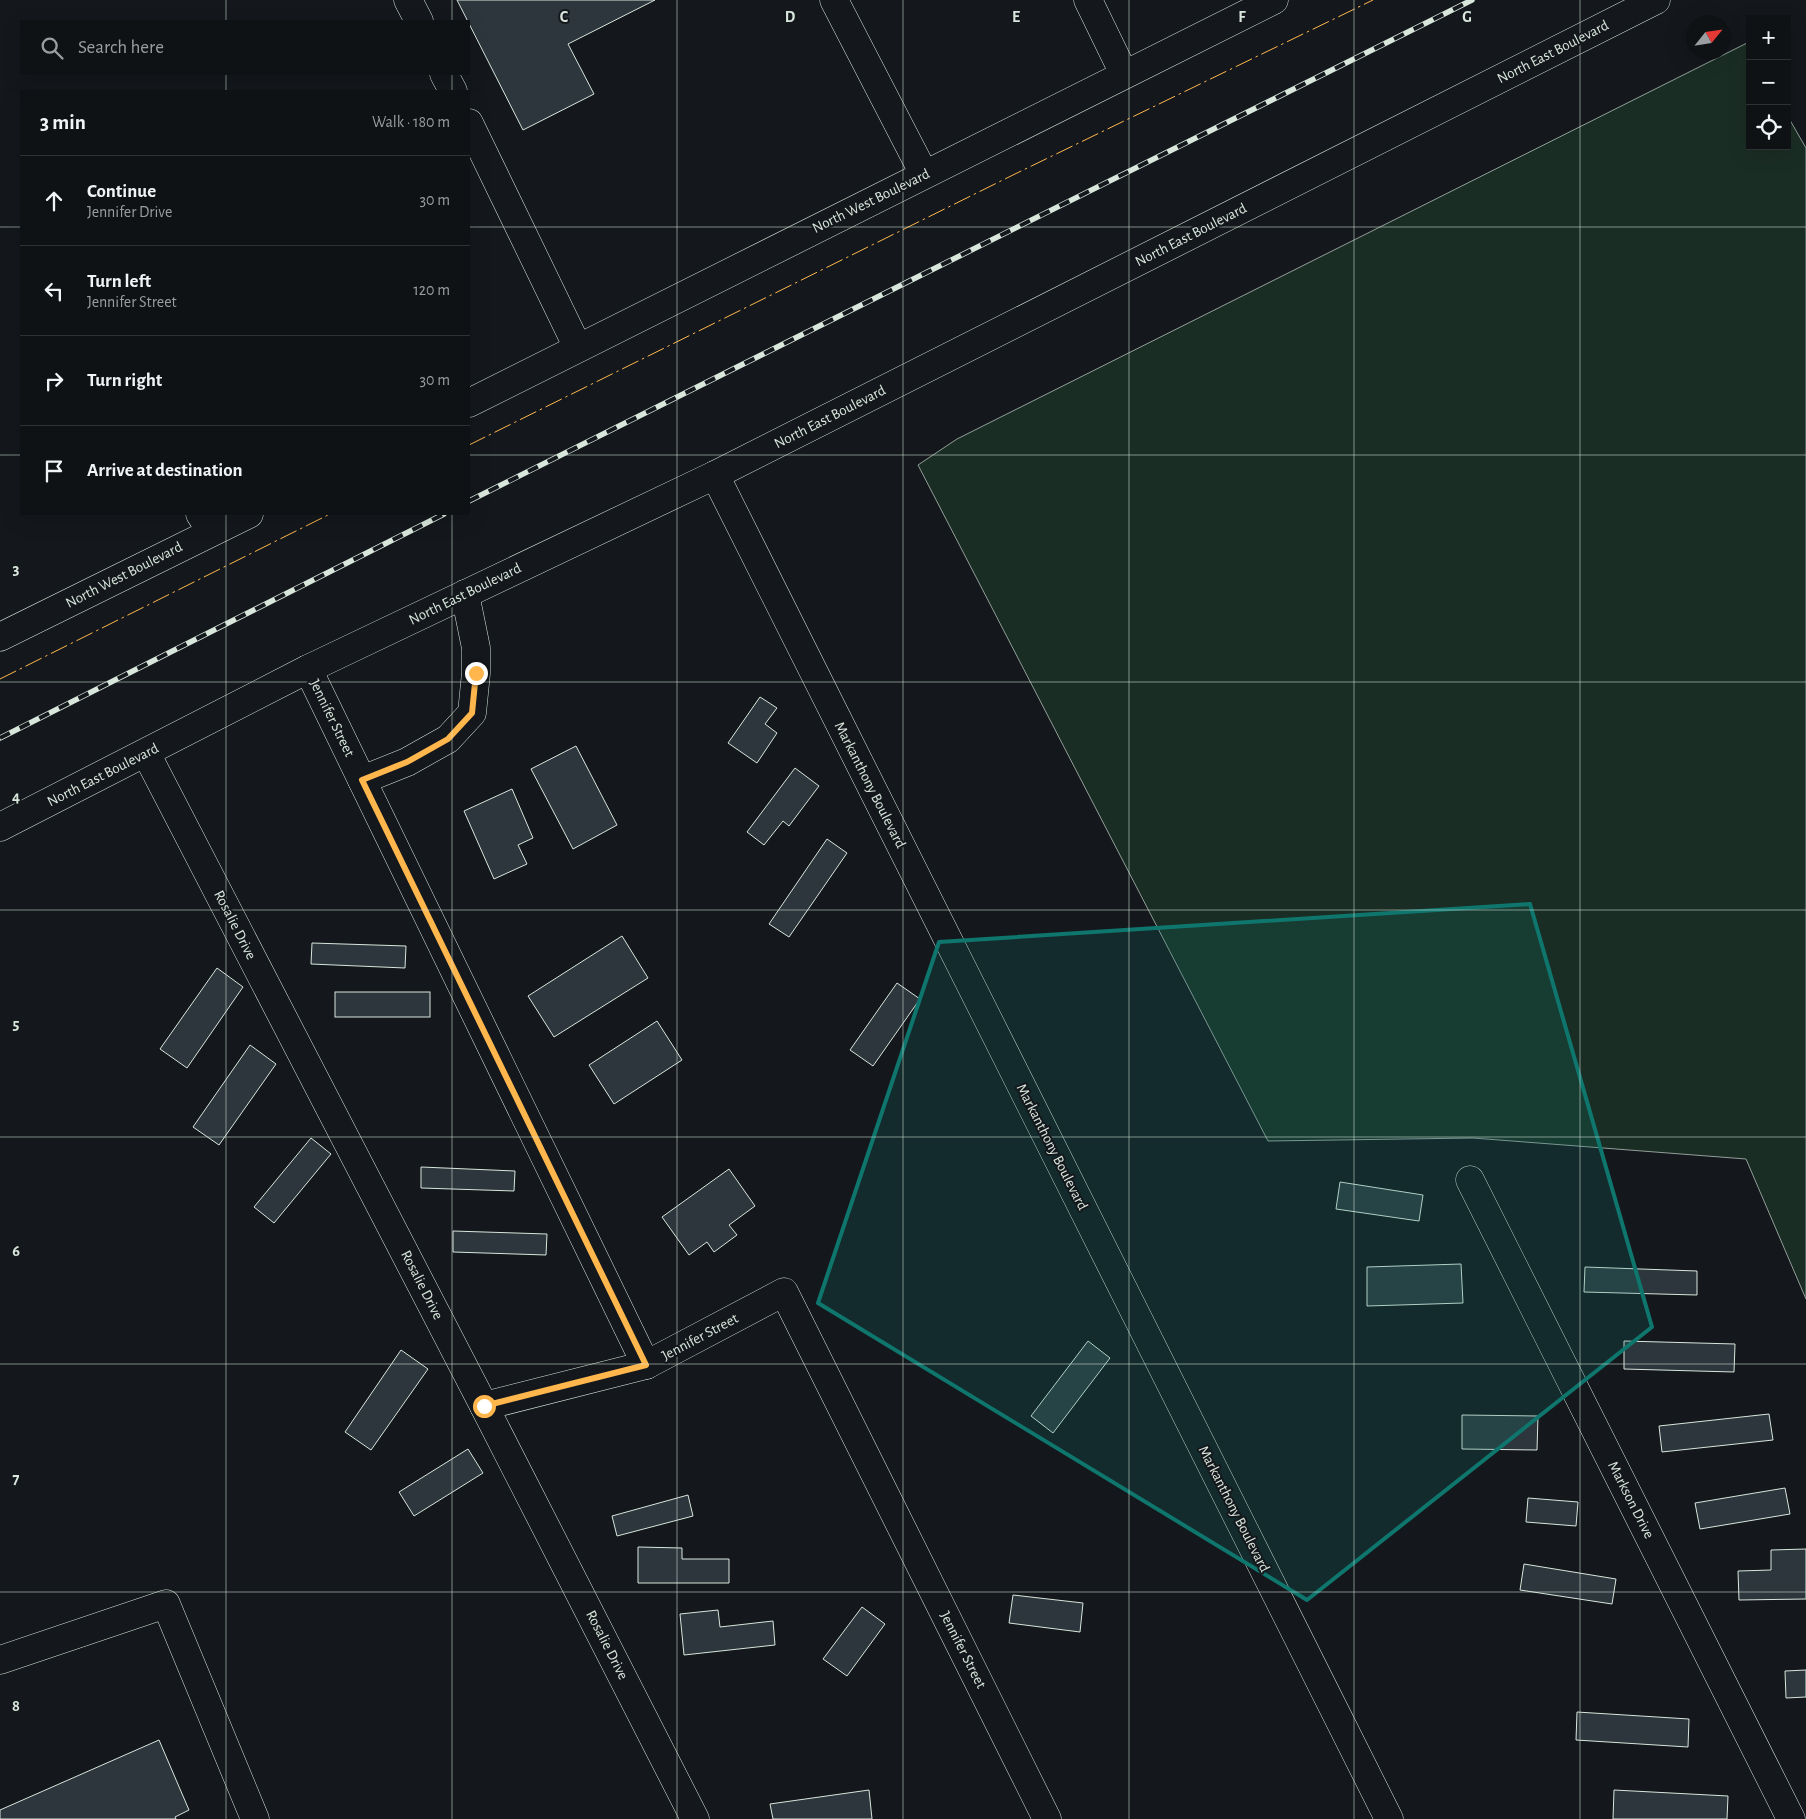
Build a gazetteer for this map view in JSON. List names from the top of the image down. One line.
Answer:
{"streets":{"main road":["North East Boulevard","North West Boulevard","Jennifer Street","Markanthony Boulevard","Rosalie Drive","Markson Drive"]},"crossings":[["North East Boulevard","Jennifer Street"],["North East Boulevard","Markanthony Boulevard"],["North East Boulevard","Rosalie Drive"]],"north":"top right","page":{"map_buttons":["+","−"],"search":"Search here","heading":["3 min","Walk · 180 m"],"list":[["Continue","Jennifer Drive","30 m"],["Turn left","Jennifer Street","120 m"],["Turn right","30 m"],"Arrive at destination"]},"grid":{"columns":["C","D","E","F","G"],"rows":["3","4","5","6","7","8"]}}
